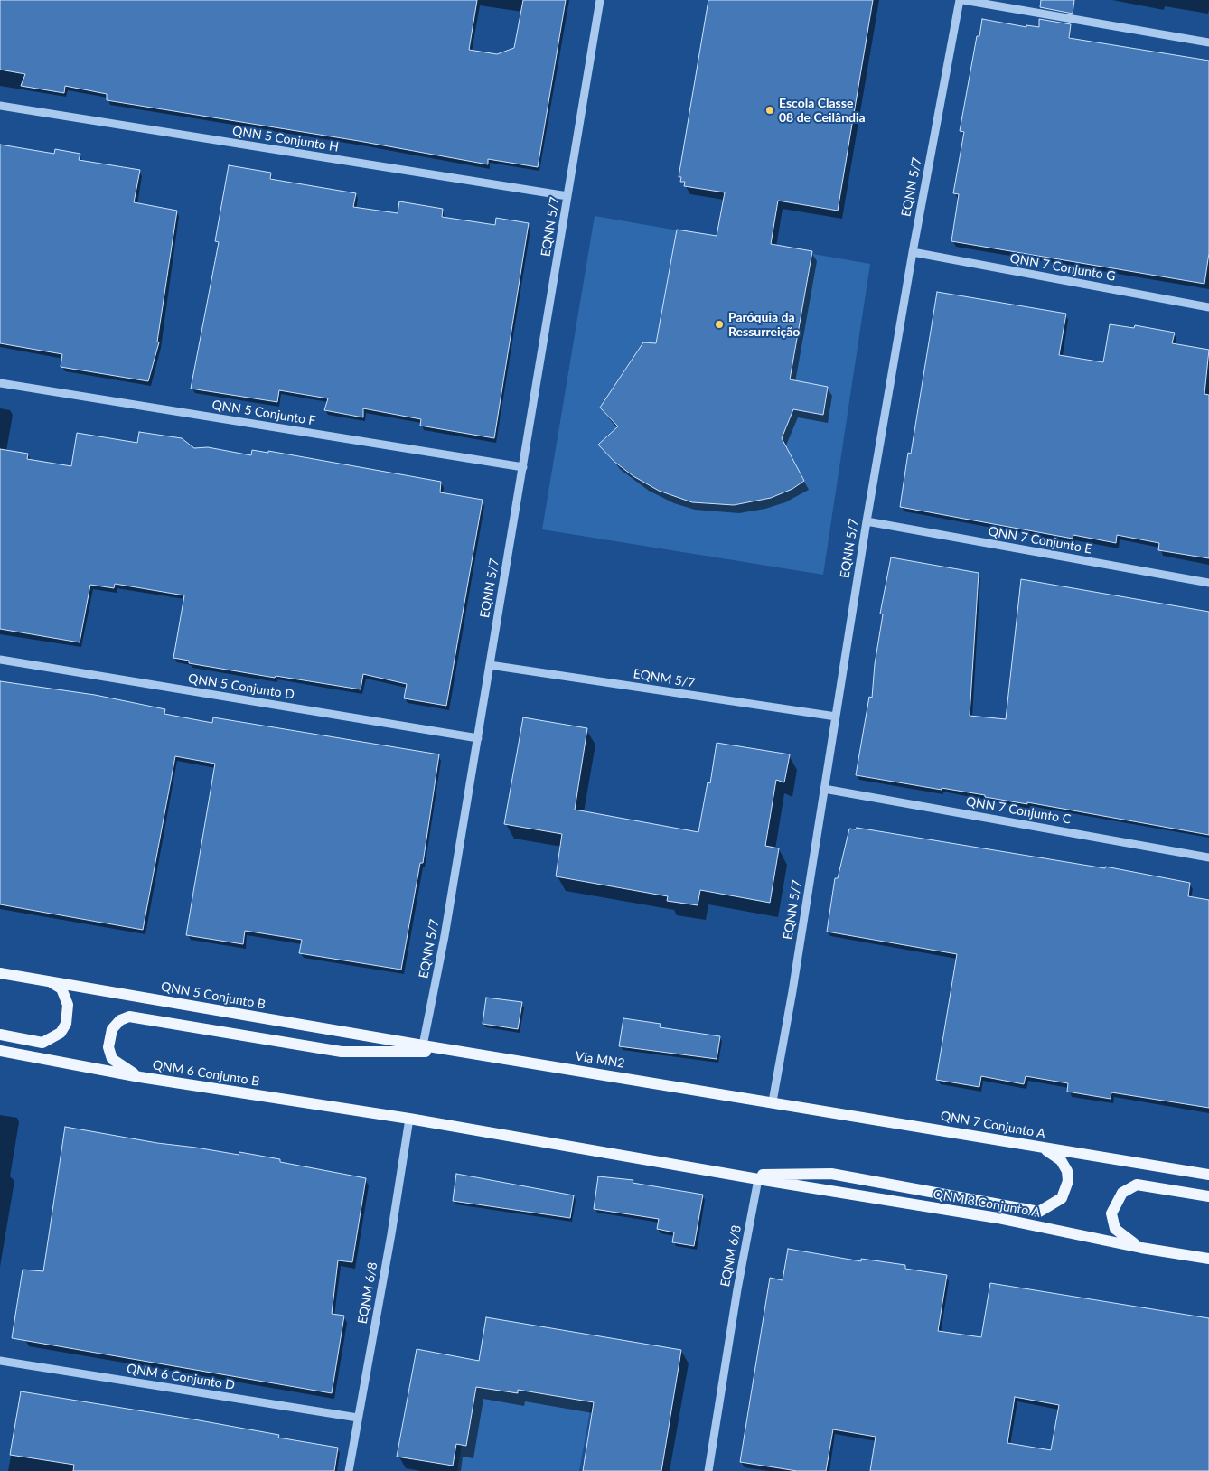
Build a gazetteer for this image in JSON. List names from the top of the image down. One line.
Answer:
{"streets":{"main road":["QNN 5 Conjunto B","Via MN2","QNM 6 Conjunto B","QNN 7 Conjunto A","QNM 8 Conjunto A"],"street":["QNN 5 Conjunto H","EQNN 5/7","QNN 7 Conjunto G","QNN 5 Conjunto F","QNN 7 Conjunto E","EQNM 5/7","QNN 5 Conjunto D","QNN 7 Conjunto C","EQNM 6/8","QNM 6 Conjunto D"]},"crossings":[["QNN 5 Conjunto H","EQNN 5/7"],["EQNN 5/7","QNN 7 Conjunto G"],["EQNN 5/7","QNN 5 Conjunto F"],["EQNN 5/7","QNN 7 Conjunto E"],["EQNN 5/7","EQNM 5/7"],["EQNN 5/7","QNN 5 Conjunto D"],["EQNN 5/7","QNN 7 Conjunto C"],["EQNN 5/7","QNN 5 Conjunto B"],["EQNN 5/7","Via MN2"],["EQNN 5/7","QNN 7 Conjunto A"],["QNN 5 Conjunto B","Via MN2"],["Via MN2","QNN 7 Conjunto A"],["QNM 6 Conjunto B","EQNM 6/8"],["QNM 8 Conjunto A","EQNM 6/8"],["EQNM 6/8","QNM 6 Conjunto D"]],"places":["Escola Classe 08 de Ceilândia","Paróquia da Ressurreição"]}
